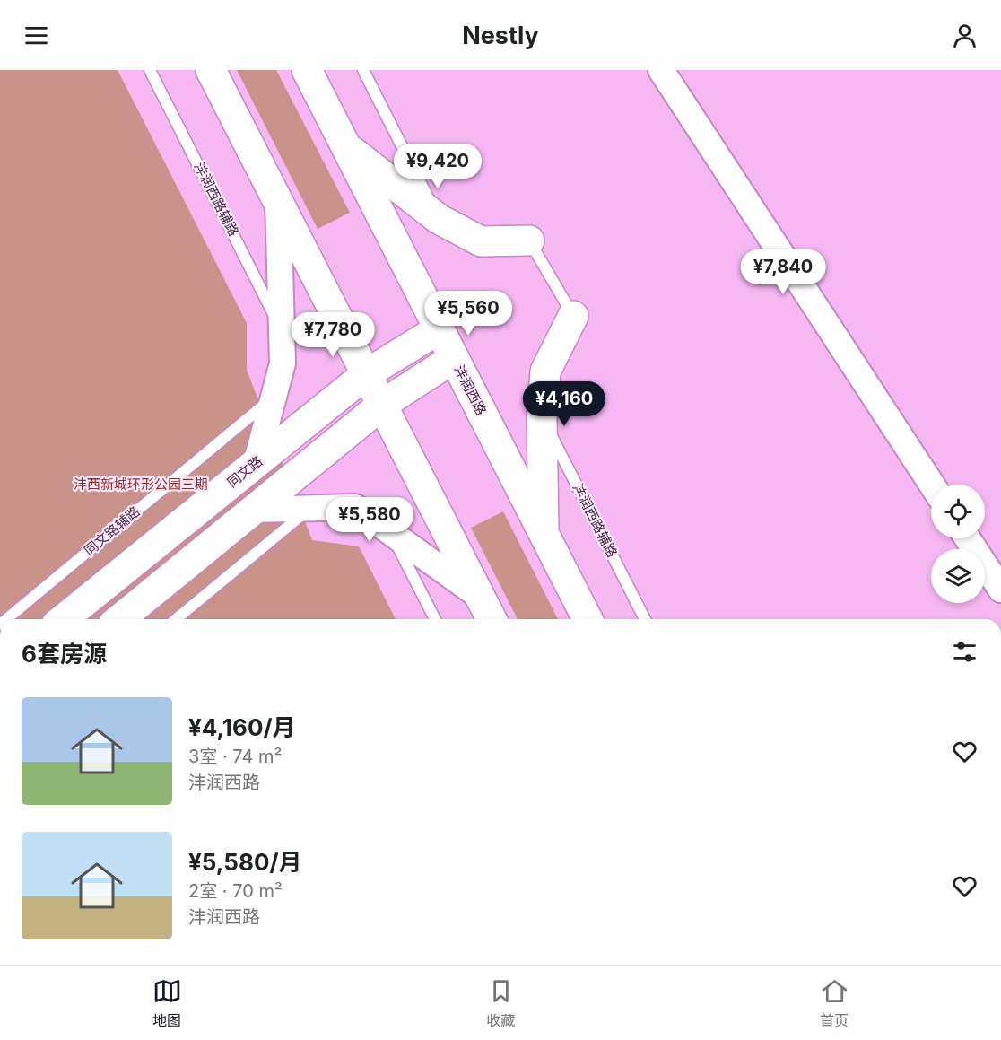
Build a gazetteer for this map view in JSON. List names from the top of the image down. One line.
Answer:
{"streets":{"main road":["沣润西路","同文路"],"lane":["沣润西路辅路","同文路辅路"]},"crossings":[["沣润西路","同文路"]],"parks":["沣西新城环形公园三期"],"page":{"header":"Nestly","price":["¥9,420","¥7,840","¥5,560","¥7,780","¥4,160","¥5,580"],"heading":"6套房源","list":[{"name":"¥4,160/月","note":"3室 · 74 m² · 沣润西路"},{"name":"¥5,580/月","note":"2室 · 70 m² · 沣润西路"}],"tabs":["地图","收藏","首页"]}}
